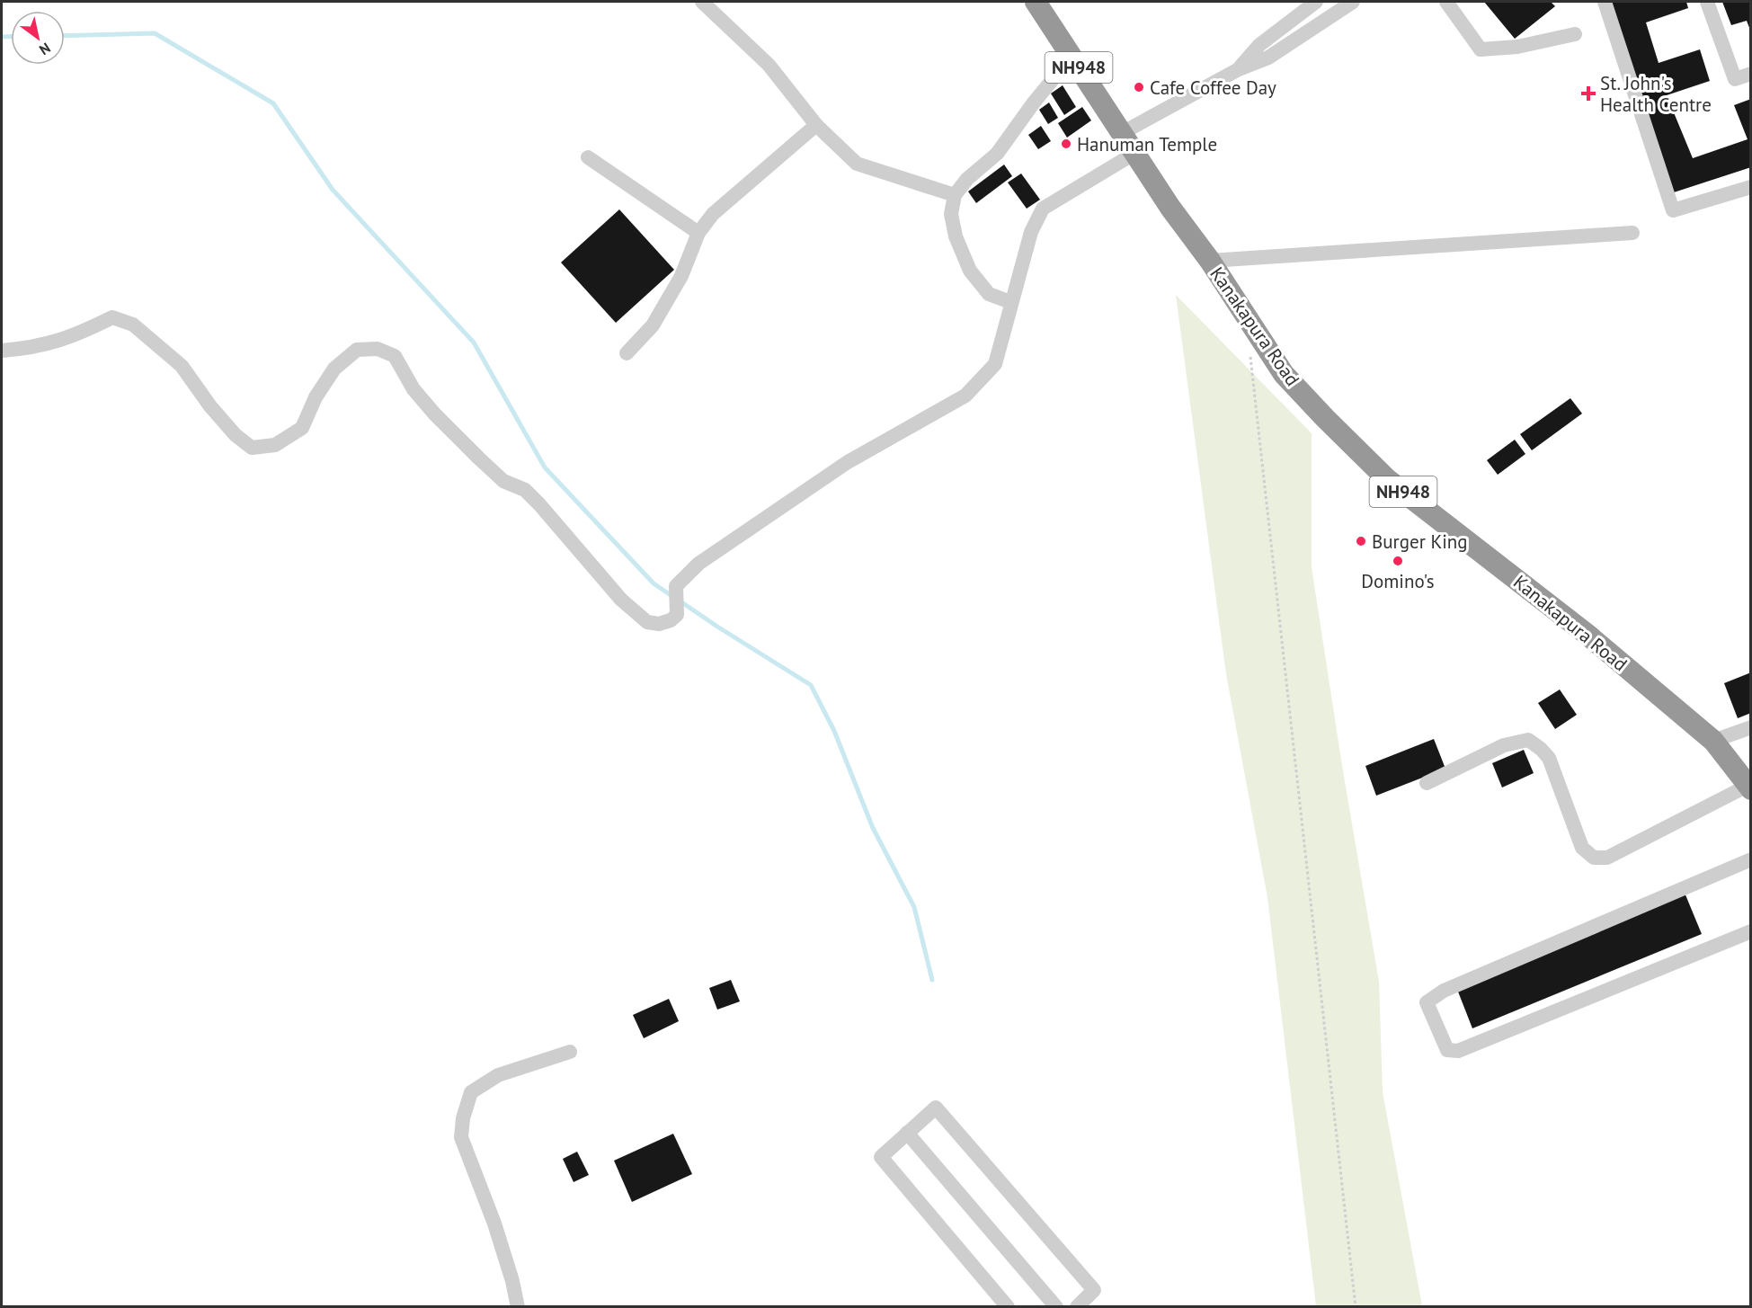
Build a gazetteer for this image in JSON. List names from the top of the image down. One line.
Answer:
{"streets":{"highway":["NH948","Kanakapura Road"]},"places":{"other":["Cafe Coffee Day","Hanuman Temple","Burger King","Domino's"],"health":["St. John's Health Centre"]},"north":"bottom right"}
